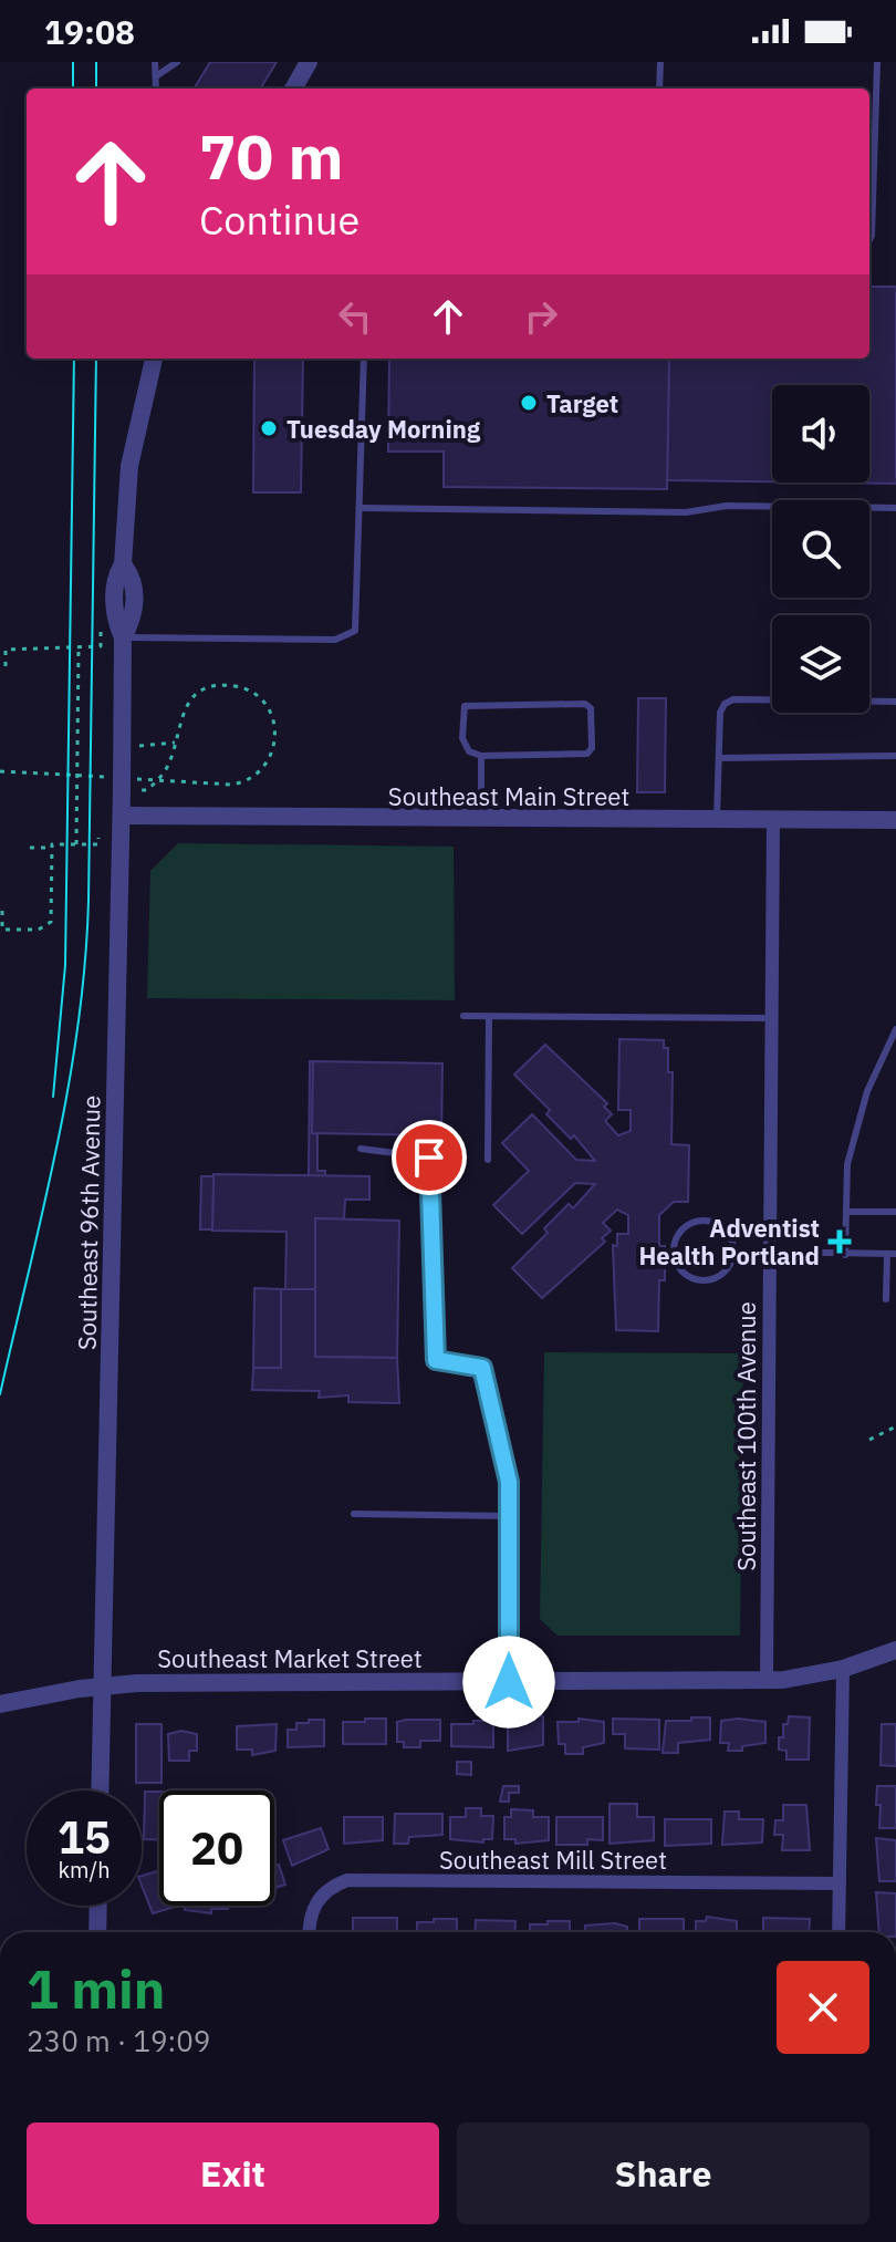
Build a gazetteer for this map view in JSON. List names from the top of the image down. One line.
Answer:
{"streets":{"street":["Southeast Main Street","Southeast 96th Avenue","Southeast 100th Avenue","Southeast Market Street","Southeast Mill Street"]},"crossings":[["Southeast Main Street","Southeast 96th Avenue"],["Southeast Main Street","Southeast 100th Avenue"],["Southeast 96th Avenue","Southeast Market Street"],["Southeast 100th Avenue","Southeast Market Street"]],"places":{"other":["Target","Tuesday Morning"],"health":["Adventist Health Portland"]},"page":{"status":"19:08","turn":["70 m","Continue"],"speed":"15 km/h","limit":"20","heading":["1 min","230 m · 19:09"],"buttons":["Exit","Share"]}}
